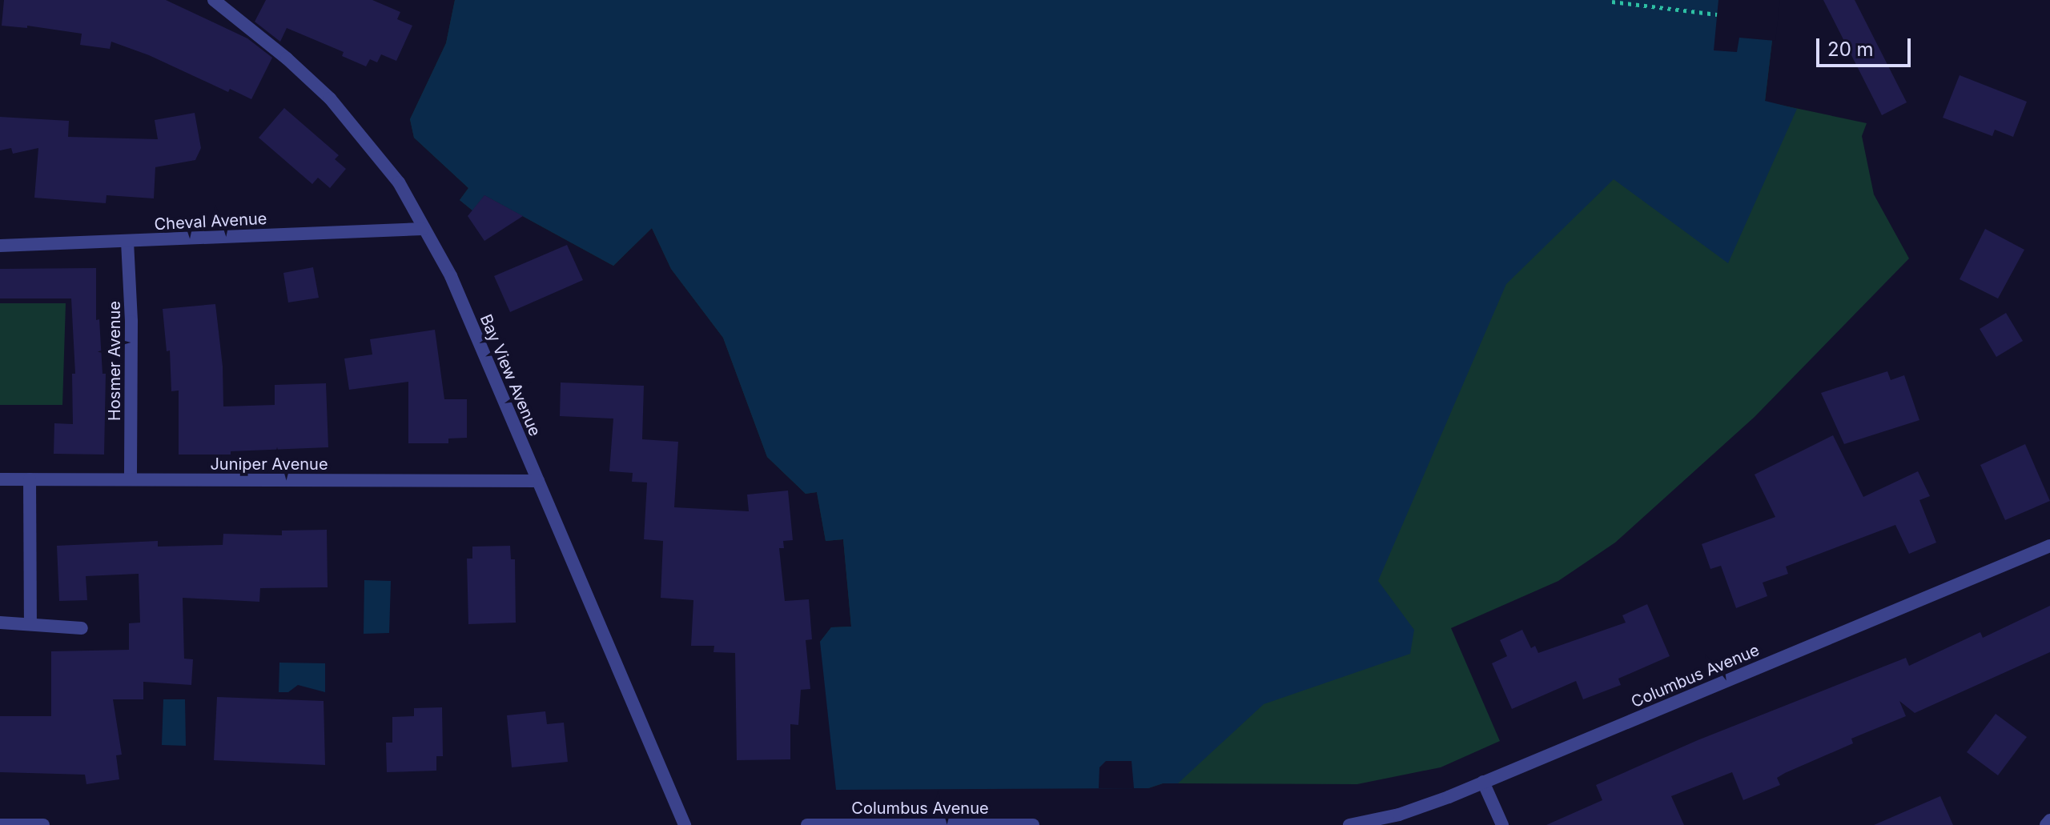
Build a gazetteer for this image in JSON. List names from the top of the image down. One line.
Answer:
{"streets":{"street":["Cheval Avenue","Hosmer Avenue","Bay View Avenue","Juniper Avenue","Columbus Avenue"]},"crossings":[["Cheval Avenue","Hosmer Avenue"],["Cheval Avenue","Bay View Avenue"],["Hosmer Avenue","Juniper Avenue"],["Bay View Avenue","Juniper Avenue"]],"scale_bar":"20 m"}
